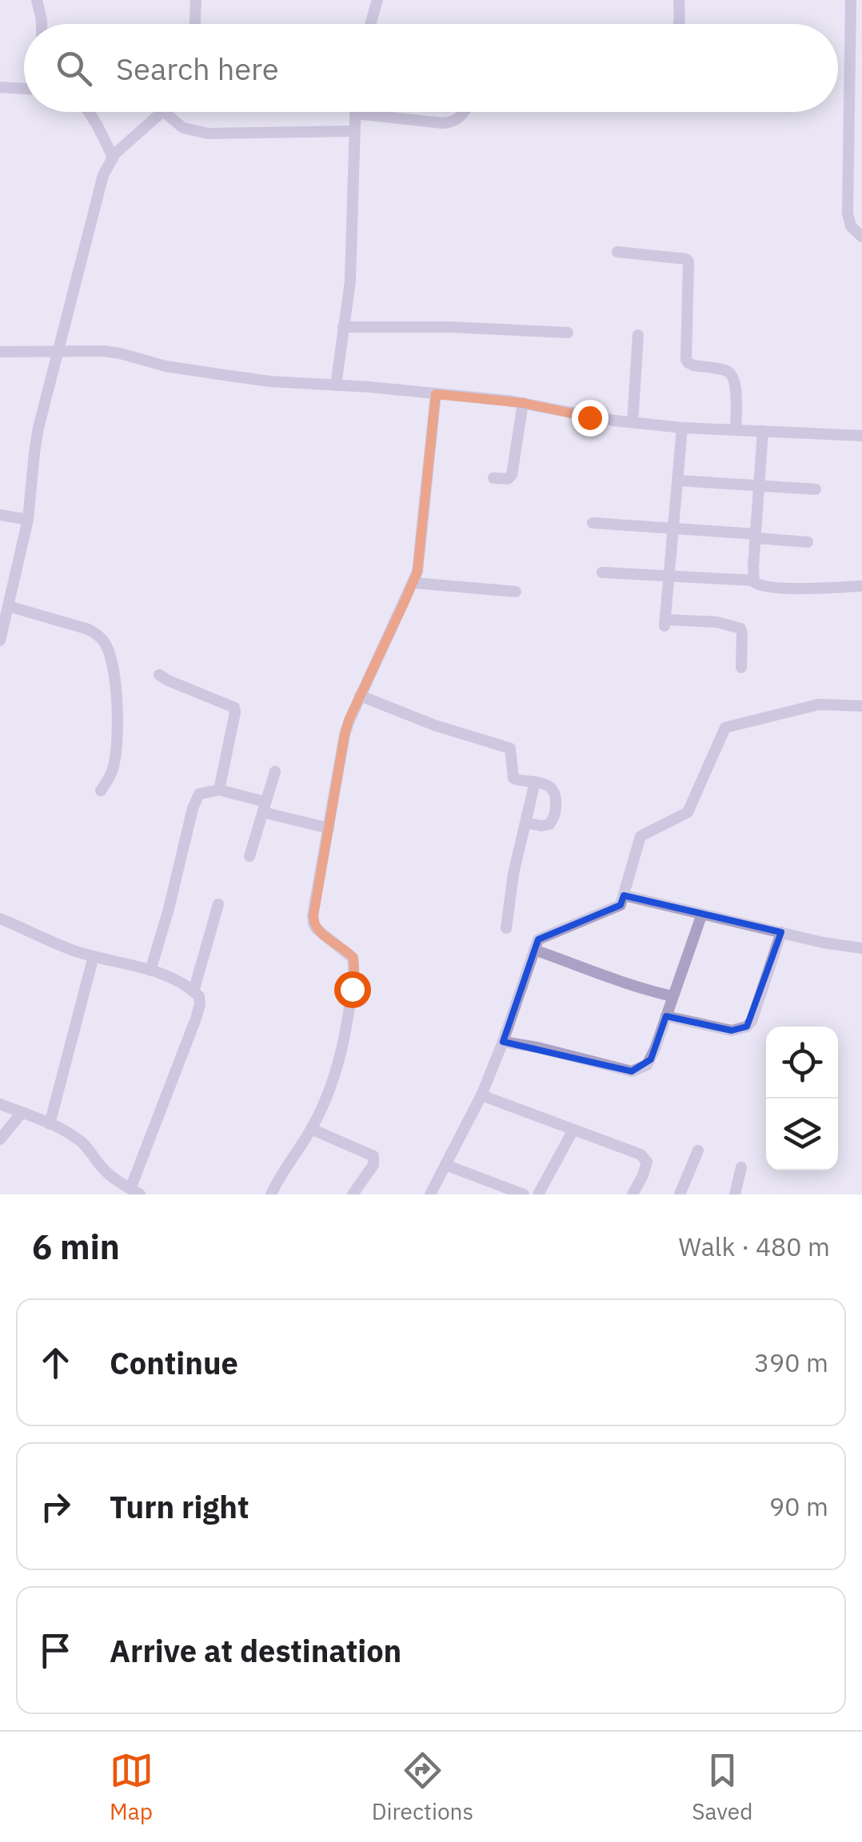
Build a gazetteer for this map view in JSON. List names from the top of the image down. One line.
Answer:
{"page":{"search":"Search here","heading":["6 min","Walk · 480 m"],"list":[["Continue","390 m"],["Turn right","90 m"],"Arrive at destination"],"nav":["Map","Directions","Saved"]}}
